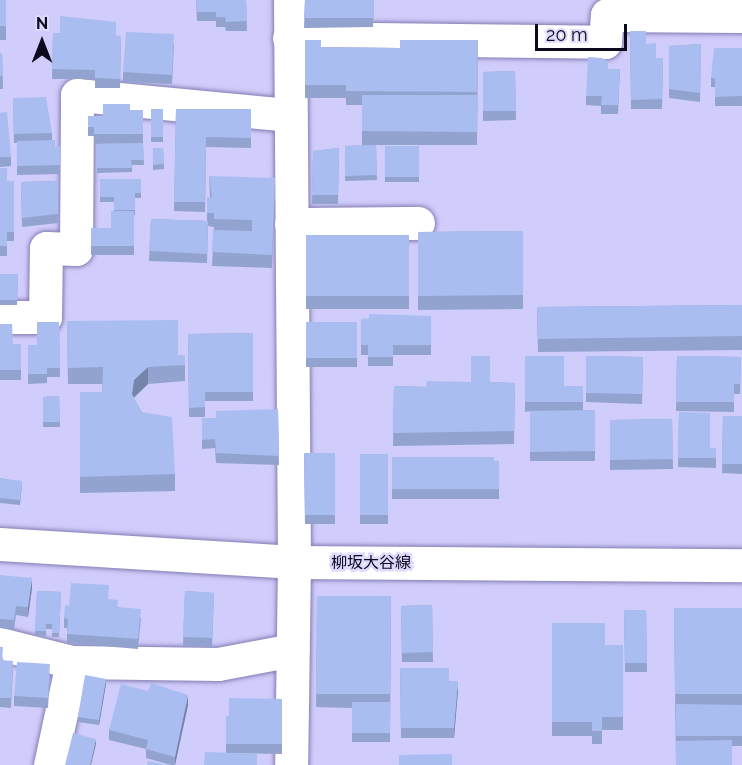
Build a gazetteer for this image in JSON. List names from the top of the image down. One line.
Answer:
{"streets":{"street":["柳坂大谷線"]},"scale_bar":"20 m","north":"top"}
